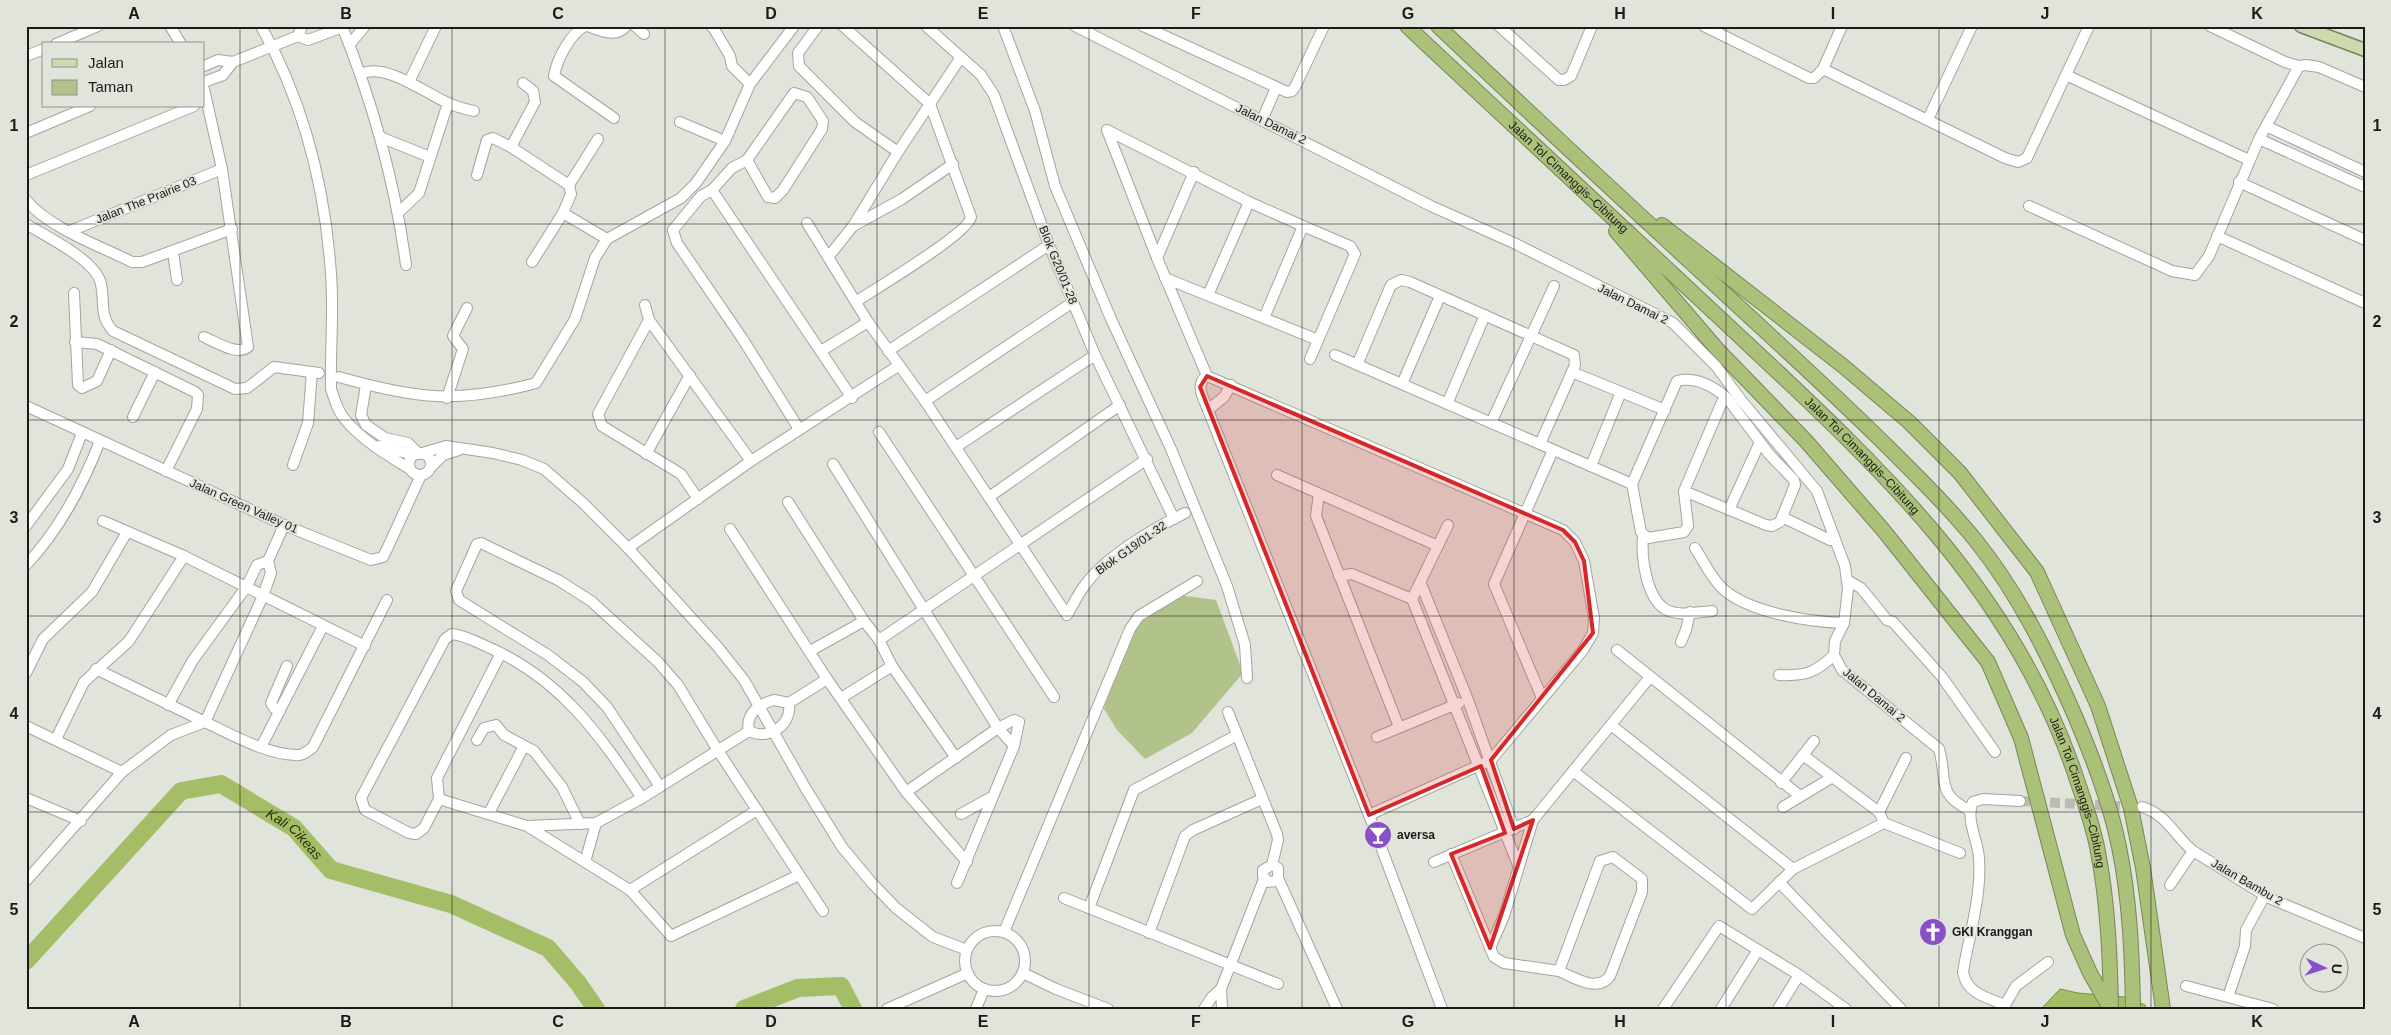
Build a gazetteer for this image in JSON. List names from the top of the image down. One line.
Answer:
{"streets":{"highway":["Jalan Tol Cimanggis–Cibitung"],"street":["Jalan Damai 2","Jalan The Prairie 03","Blok G20/01-28","Jalan Green Valley 01","Blok G19/01-32","Jalan Bambu 2"]},"crossings":[["Blok G20/01-28","Blok G19/01-32"]],"water":["Kali Cikeas"],"places":{"bar":["aversa"],"church":["GKI Kranggan"]},"legend":["Jalan","Taman"],"north":"right","grid":{"columns":["A","B","C","D","E","F","G","H","I","J","K"],"rows":["1","2","3","4","5"]}}
